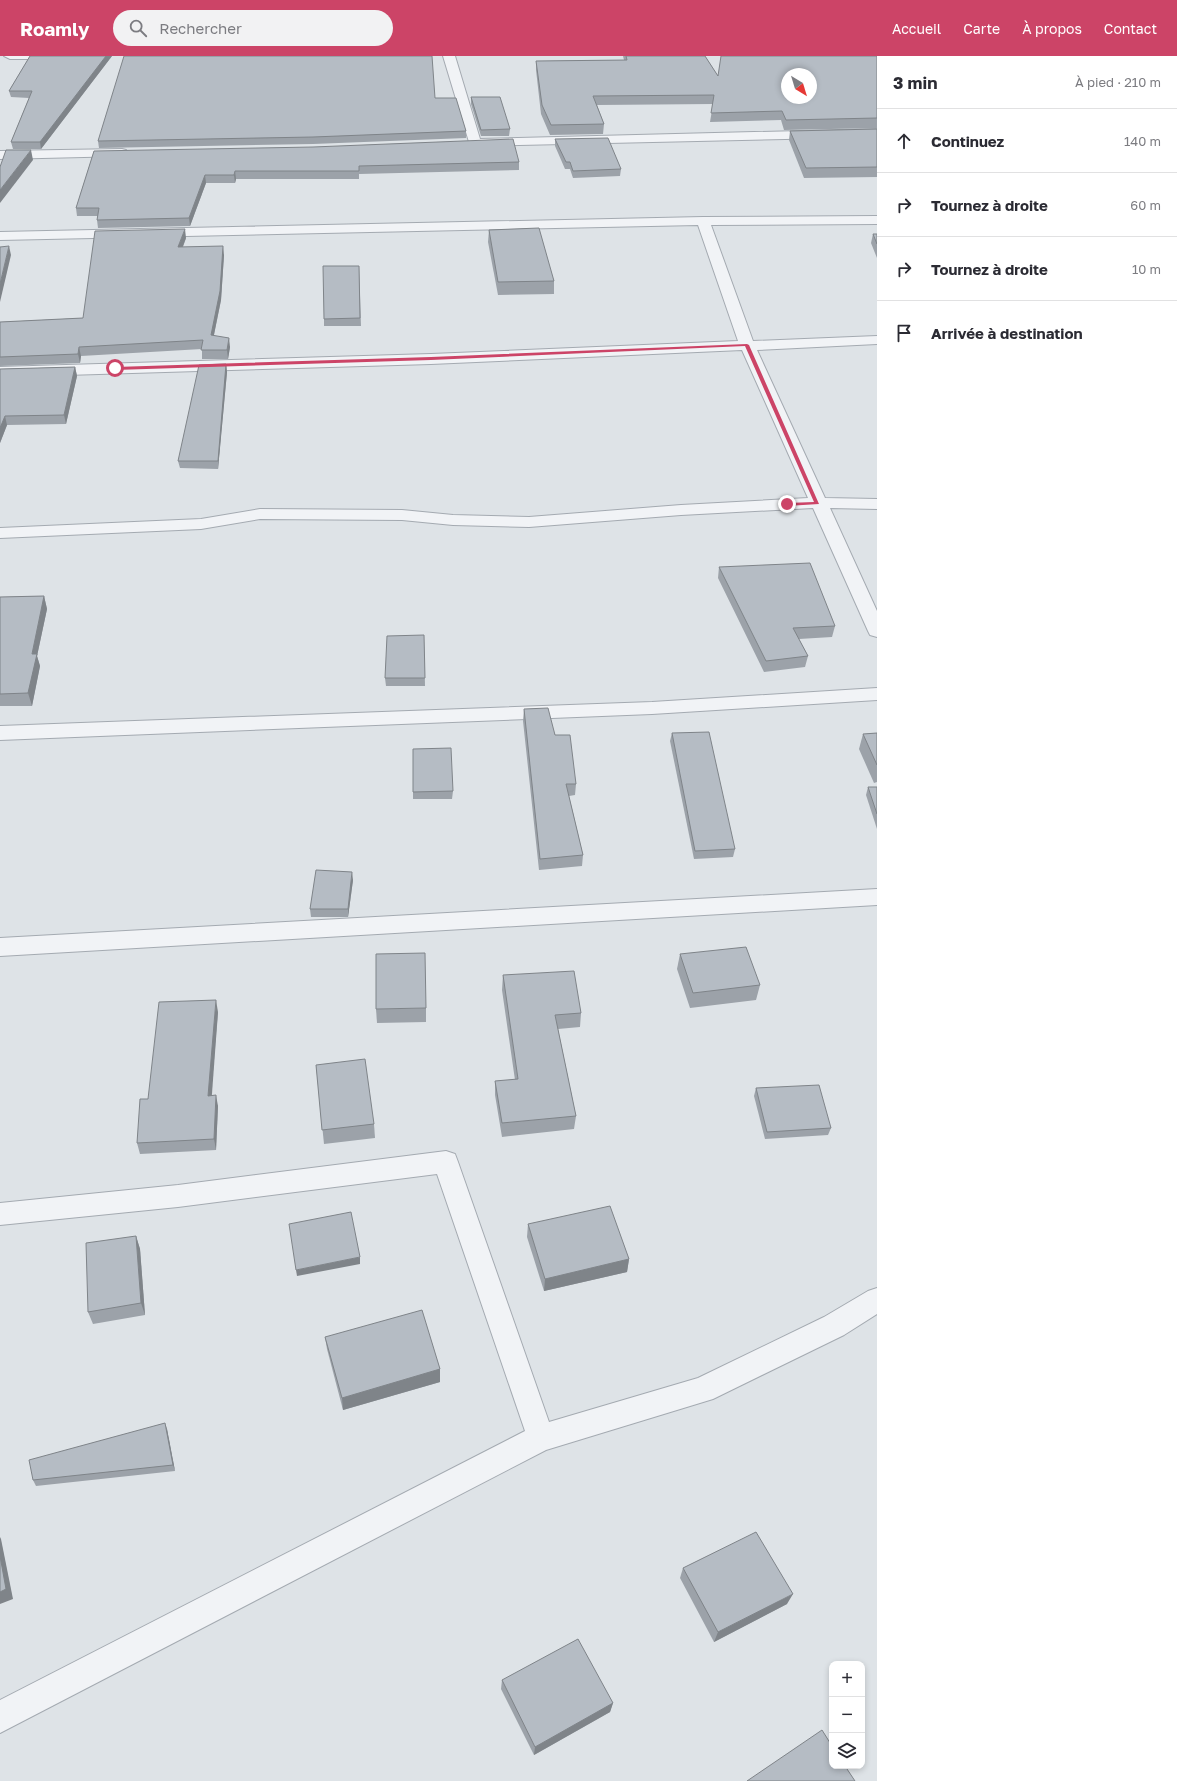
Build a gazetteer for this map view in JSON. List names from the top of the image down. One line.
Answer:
{"north":"bottom right","page":{"header":"Roamly","search":"Rechercher","nav":["Accueil","Carte","À propos","Contact"],"heading":["3 min","À pied · 210 m"],"list":[["Continuez","140 m"],["Tournez à droite","60 m"],["Tournez à droite","10 m"],"Arrivée à destination"],"map_buttons":["+","−"]}}
